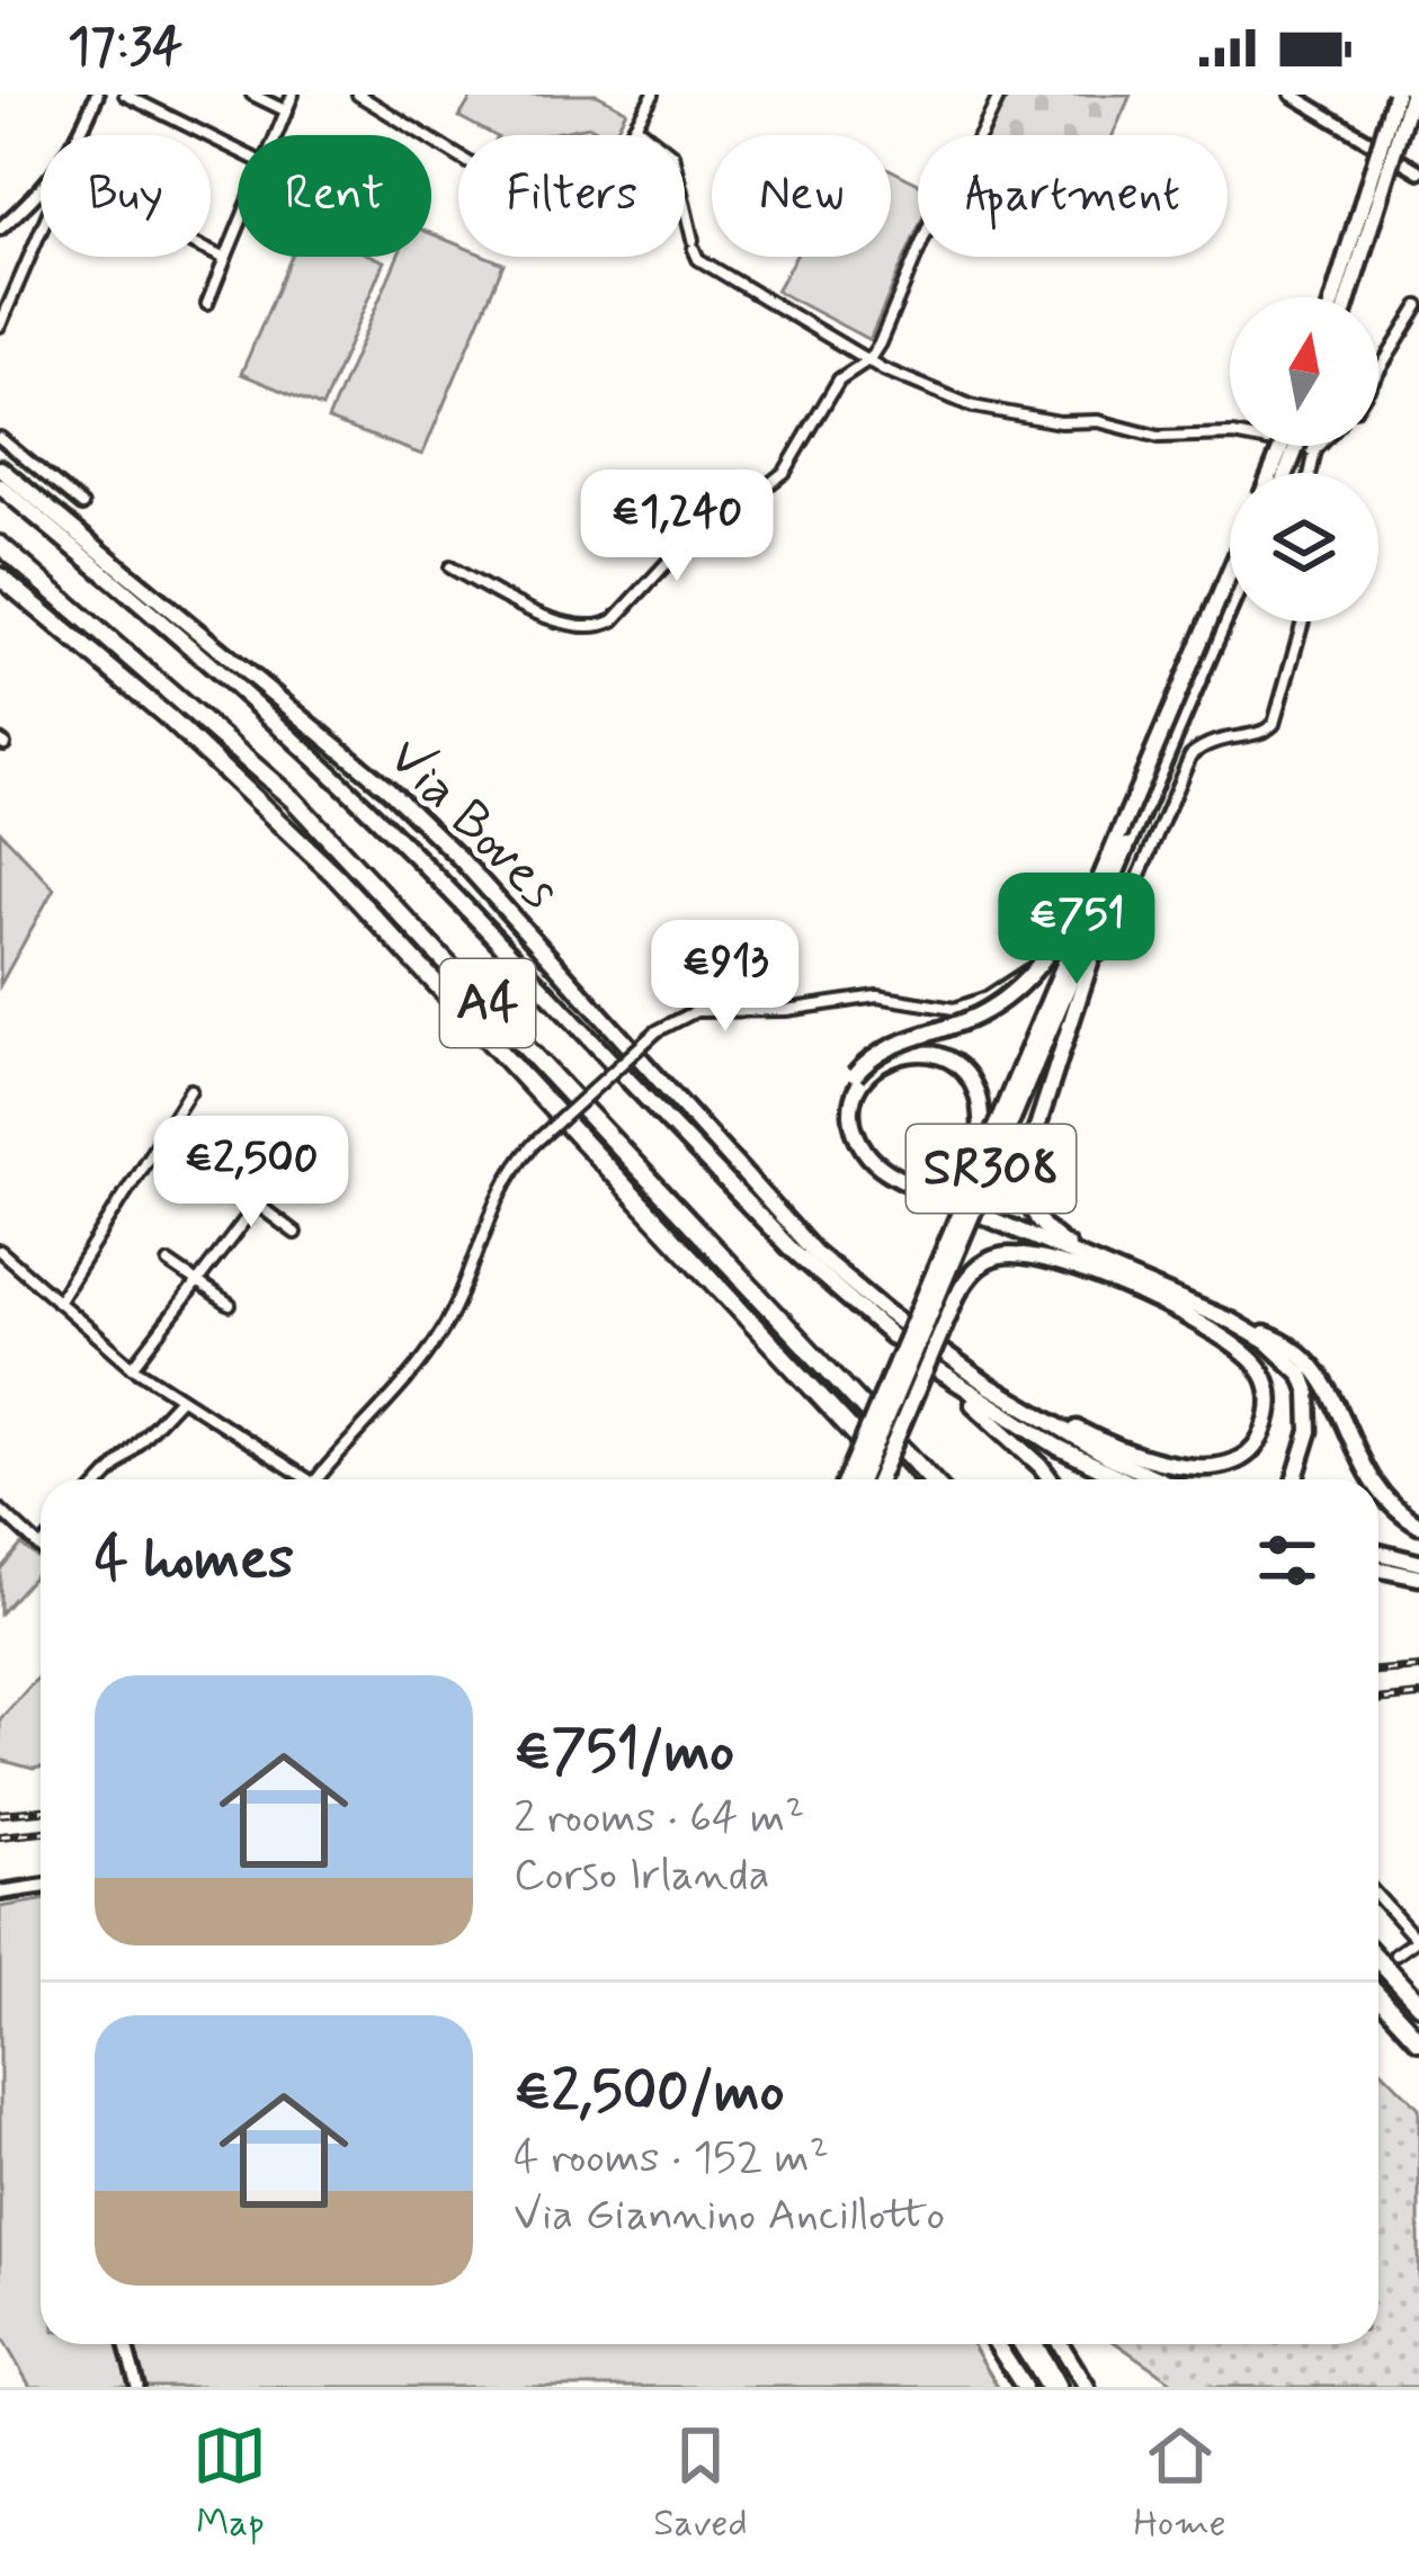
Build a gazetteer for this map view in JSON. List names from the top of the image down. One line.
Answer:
{"streets":{"highway":["Via Boves","A4","SR308"]},"north":"top","page":{"status":"17:34","chip":["Buy","Rent","Filters","New","Apartment"],"price":["€1,240","€751","€913","€2,500"],"heading":"4 homes","list":[{"name":"€751/mo","note":"2 rooms · 64 m² · Corso Irlanda"},{"name":"€2,500/mo","note":"4 rooms · 152 m² · Via Giannino Ancillotto"}],"tabs":["Map","Saved","Home"]}}
